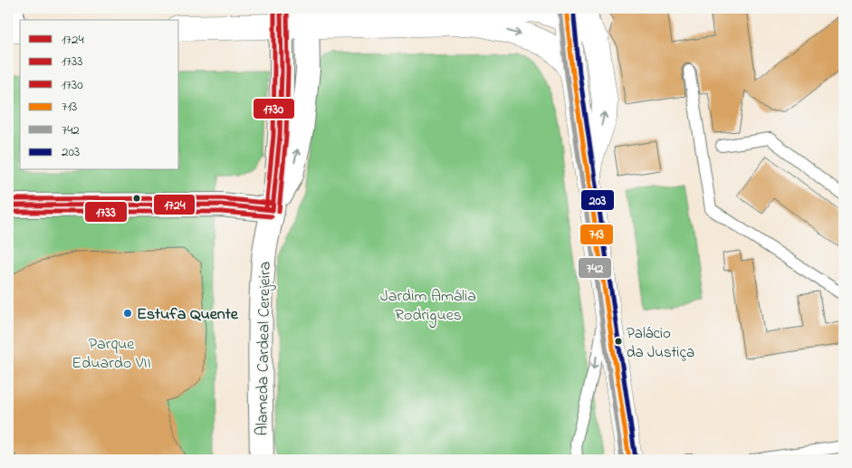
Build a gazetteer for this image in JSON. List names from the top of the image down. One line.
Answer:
{"streets":{"street":["Alameda Cardeal Cerejeira"]},"parks":["Jardim Amália Rodrigues","Parque Eduardo VII"],"places":["Estufa Quente","Palácio da Justiça"],"lines":["transit line 1724","transit line 1733","transit line 1730","transit line 713","transit line 203","transit line 742"],"legend":["1724","1733","1730","713","742","203"]}
